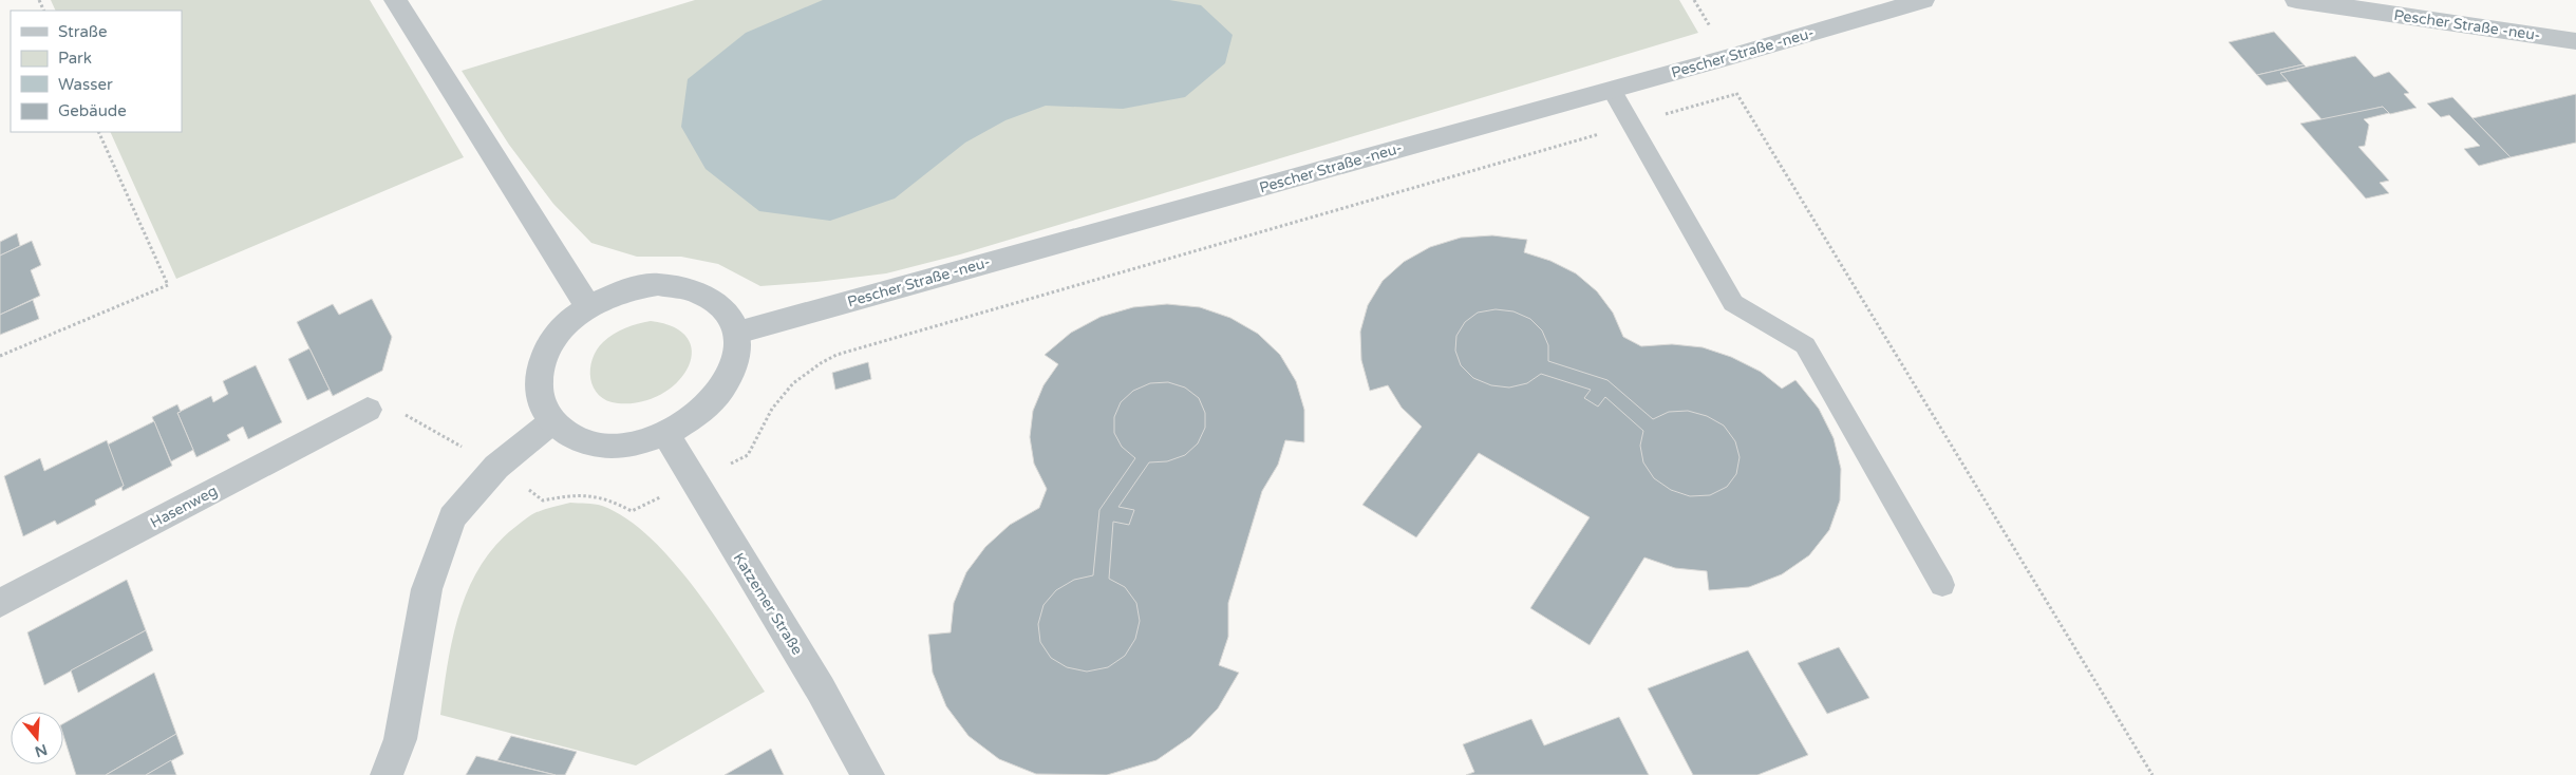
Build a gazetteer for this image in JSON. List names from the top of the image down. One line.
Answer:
{"streets":{"street":["Pescher Straße -neu-","Hasenweg","Katzemer Straße"]},"crossings":[["Pescher Straße -neu-","Katzemer Straße"]],"legend":["Straße","Park","Wasser","Gebäude"],"north":"bottom"}
